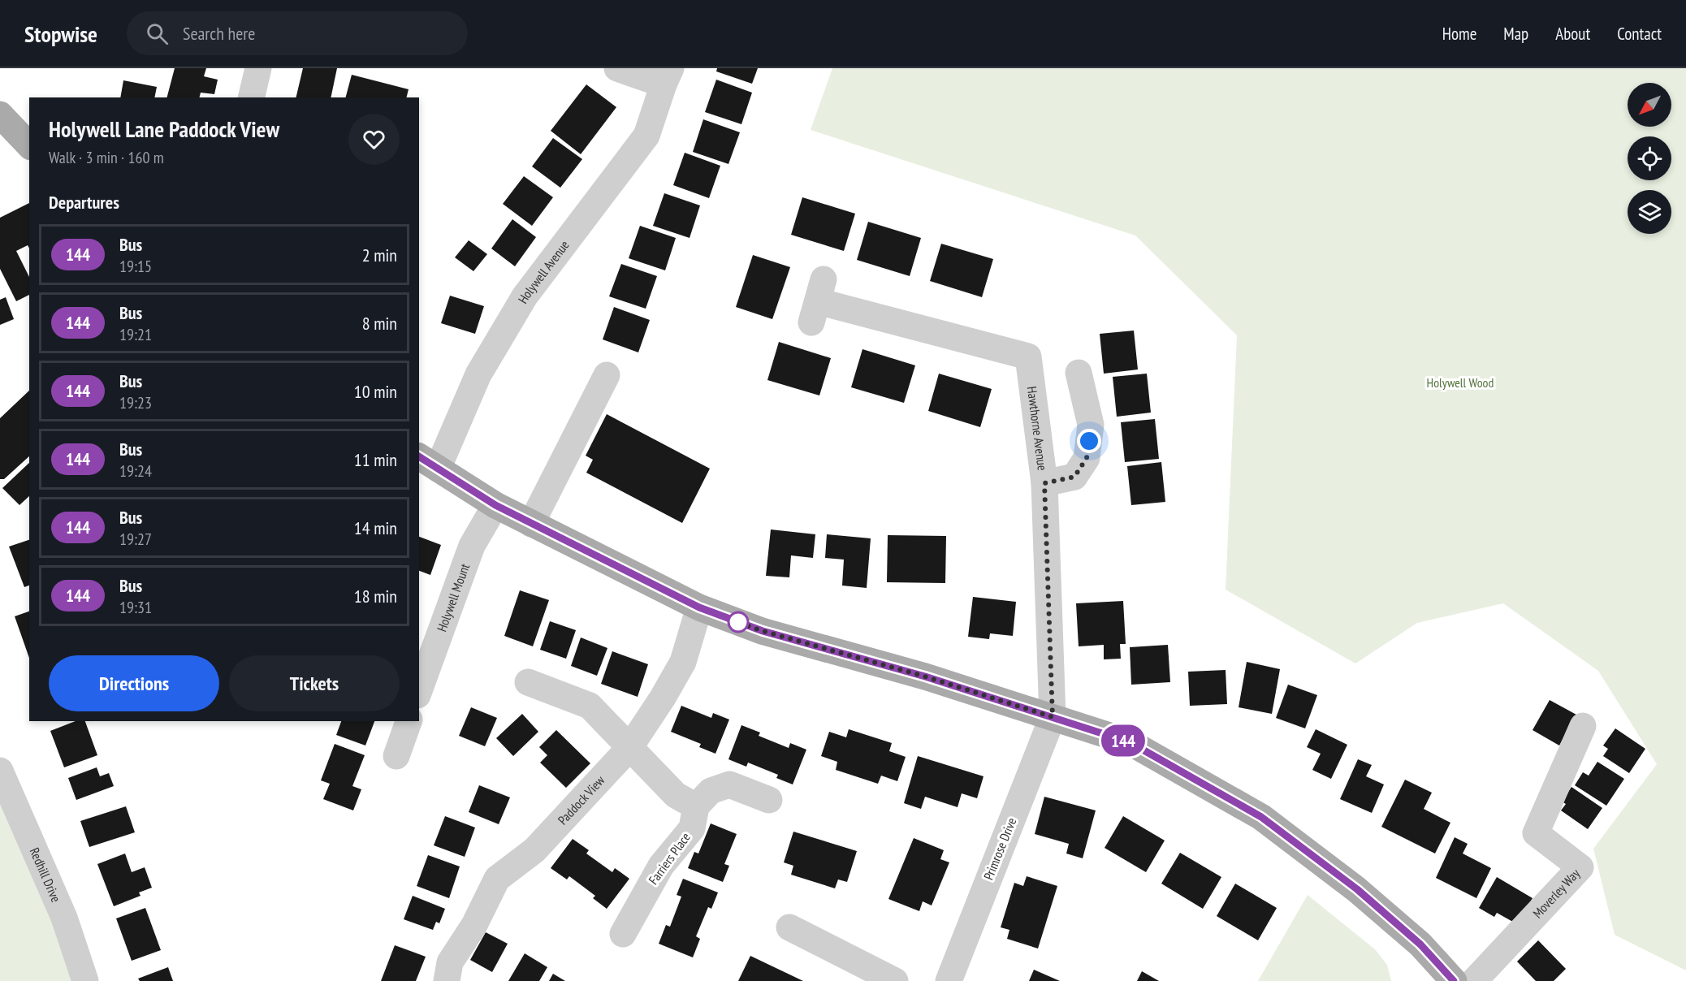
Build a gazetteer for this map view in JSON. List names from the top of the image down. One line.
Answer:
{"streets":{"street":["Holywell Avenue","Hawthorne Avenue","Holywell Mount","Paddock View","Primrose Drive","Farriers Place","Redhill Drive","Moverley Way"]},"crossings":[["Hawthorne Avenue","Primrose Drive"]],"parks":["Holywell Wood"],"lines":["bus line 144"],"north":"bottom left","page":{"header":"Stopwise","search":"Search here","nav":["Home","Map","About","Contact"],"on_map":"144","heading":[["Holywell Lane Paddock View","Walk · 3 min · 160 m"],"Departures"],"list":[{"mark":"144","name":"Bus","note":"19:15","value":"2 min"},{"mark":"144","name":"Bus","note":"19:21","value":"8 min"},{"mark":"144","name":"Bus","note":"19:23","value":"10 min"},{"mark":"144","name":"Bus","note":"19:24","value":"11 min"},{"mark":"144","name":"Bus","note":"19:27","value":"14 min"},{"mark":"144","name":"Bus","note":"19:31","value":"18 min"}],"buttons":["Directions","Tickets"]}}
